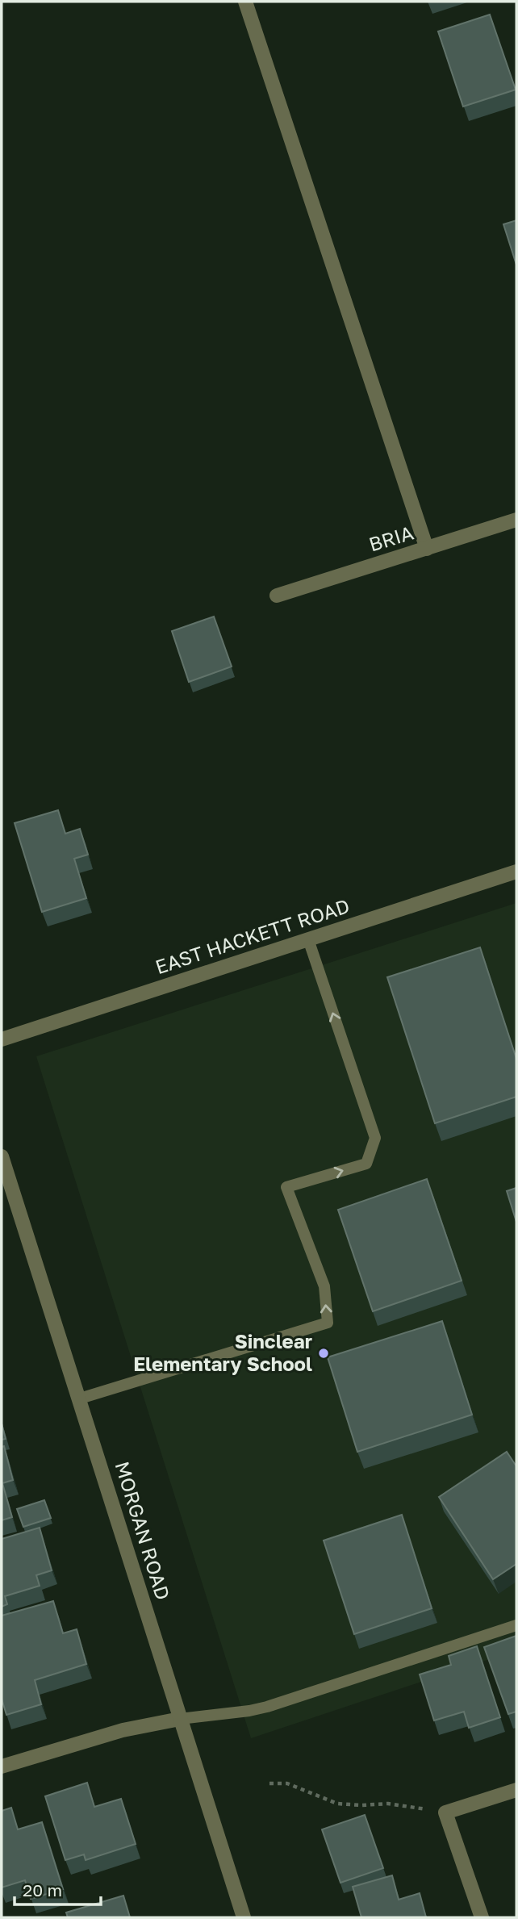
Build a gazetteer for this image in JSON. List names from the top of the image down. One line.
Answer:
{"streets":{"street":["BRIA","EAST HACKETT ROAD","MORGAN ROAD"]},"places":["Sinclear Elementary School"],"scale_bar":"20 m"}
